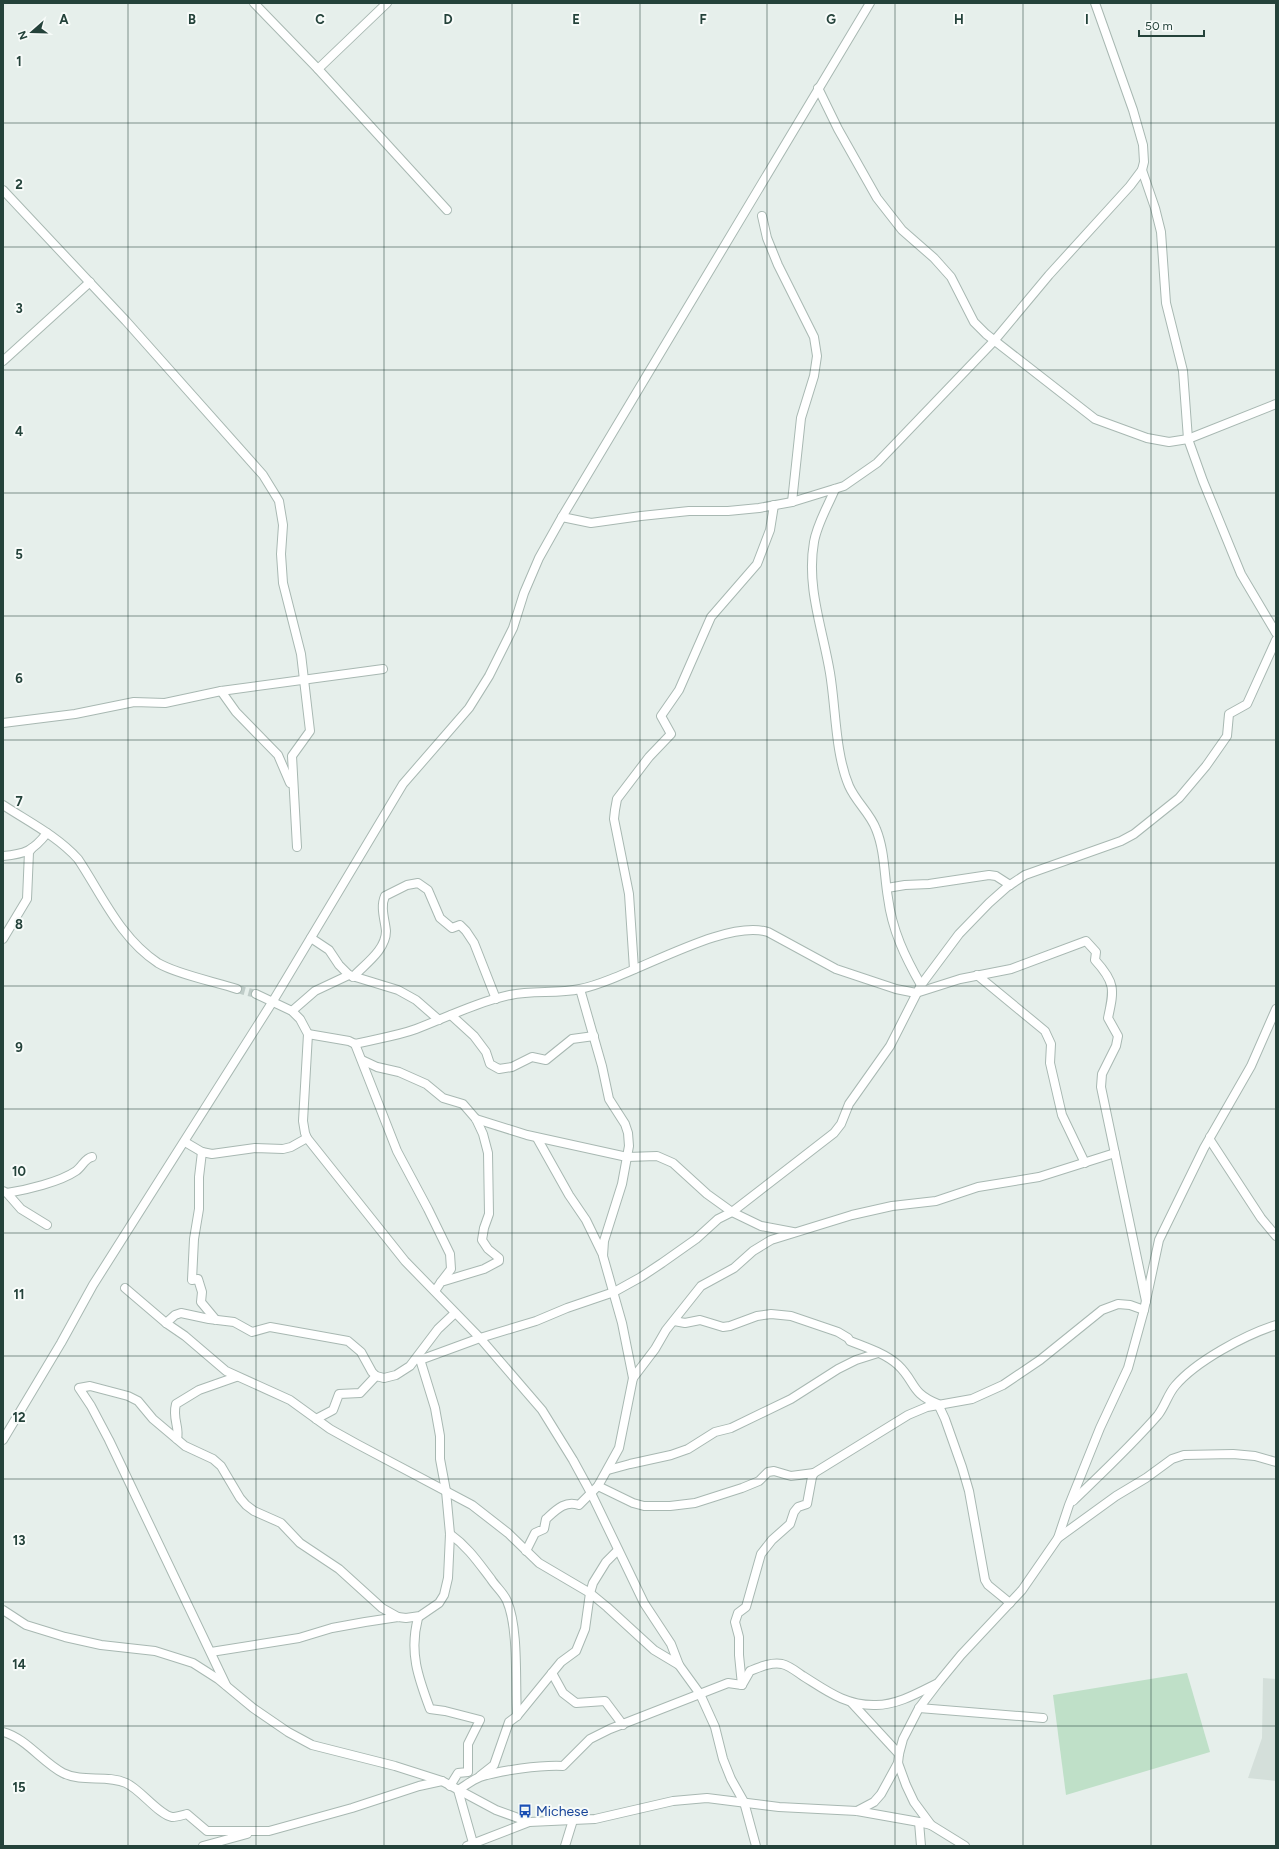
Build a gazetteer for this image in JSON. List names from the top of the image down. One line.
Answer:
{"places":{"bus stop":["Michese"]},"scale_bar":"50 m","north":"left","grid":{"columns":["A","B","C","D","E","F","G","H","I"],"rows":["1","2","3","4","5","6","7","8","9","10","11","12","13","14","15"]}}
